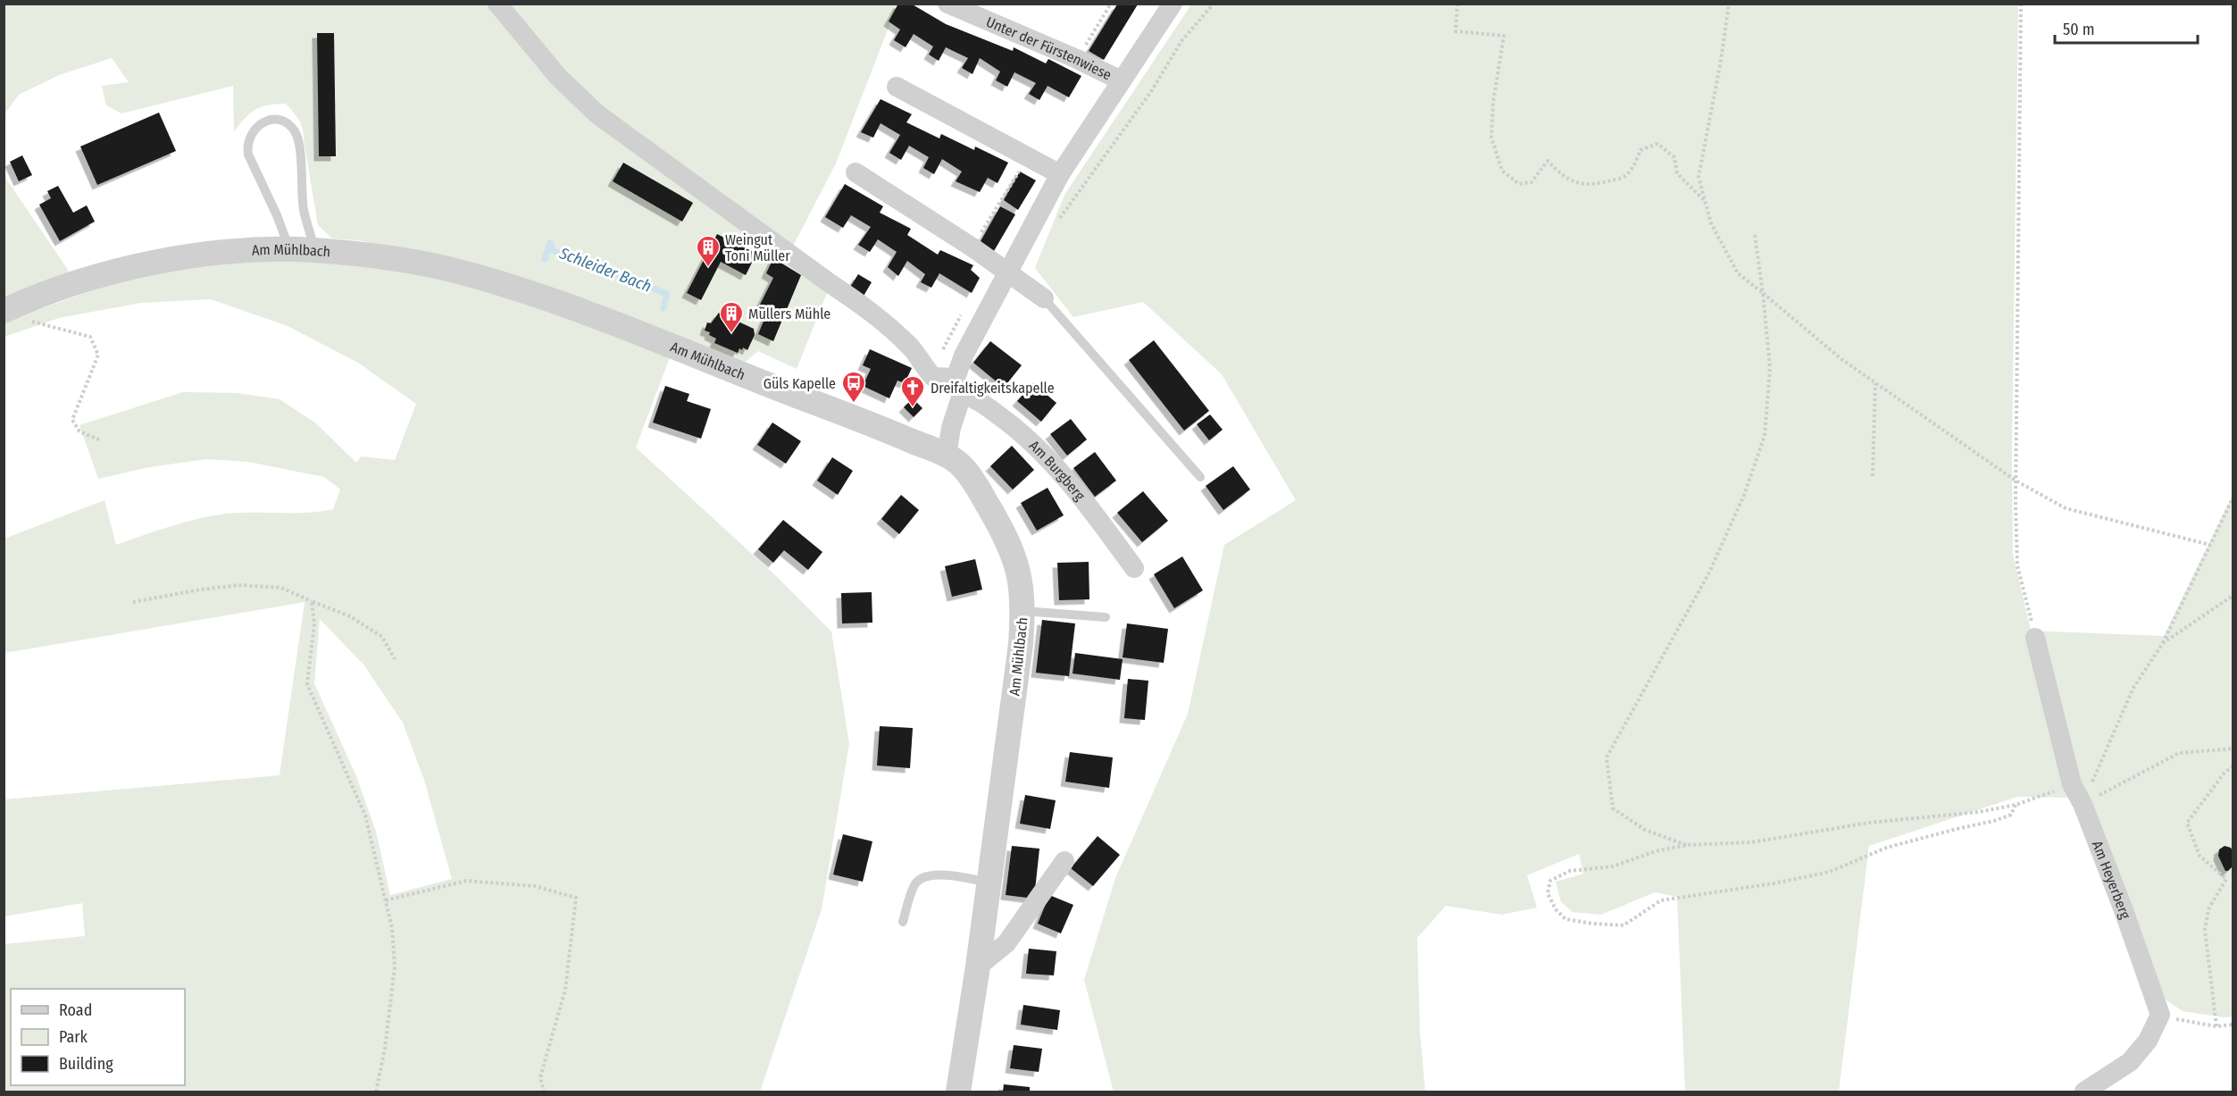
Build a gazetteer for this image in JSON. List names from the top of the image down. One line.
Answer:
{"streets":{"street":["Unter der Fürstenwiese","Am Mühlbach","Am Burgberg","Am Heyerberg"]},"crossings":[["Unter der Fürstenwiese","Am Mühlbach"],["Unter der Fürstenwiese","Am Burgberg"]],"water":["Schleider Bach"],"places":{"building":["Weingut Toni Müller","Müllers Mühle"],"bus stop":["Güls Kapelle"],"church":["Dreifaltigkeitskapelle"]},"legend":["Road","Park","Building"],"scale_bar":"50 m"}
